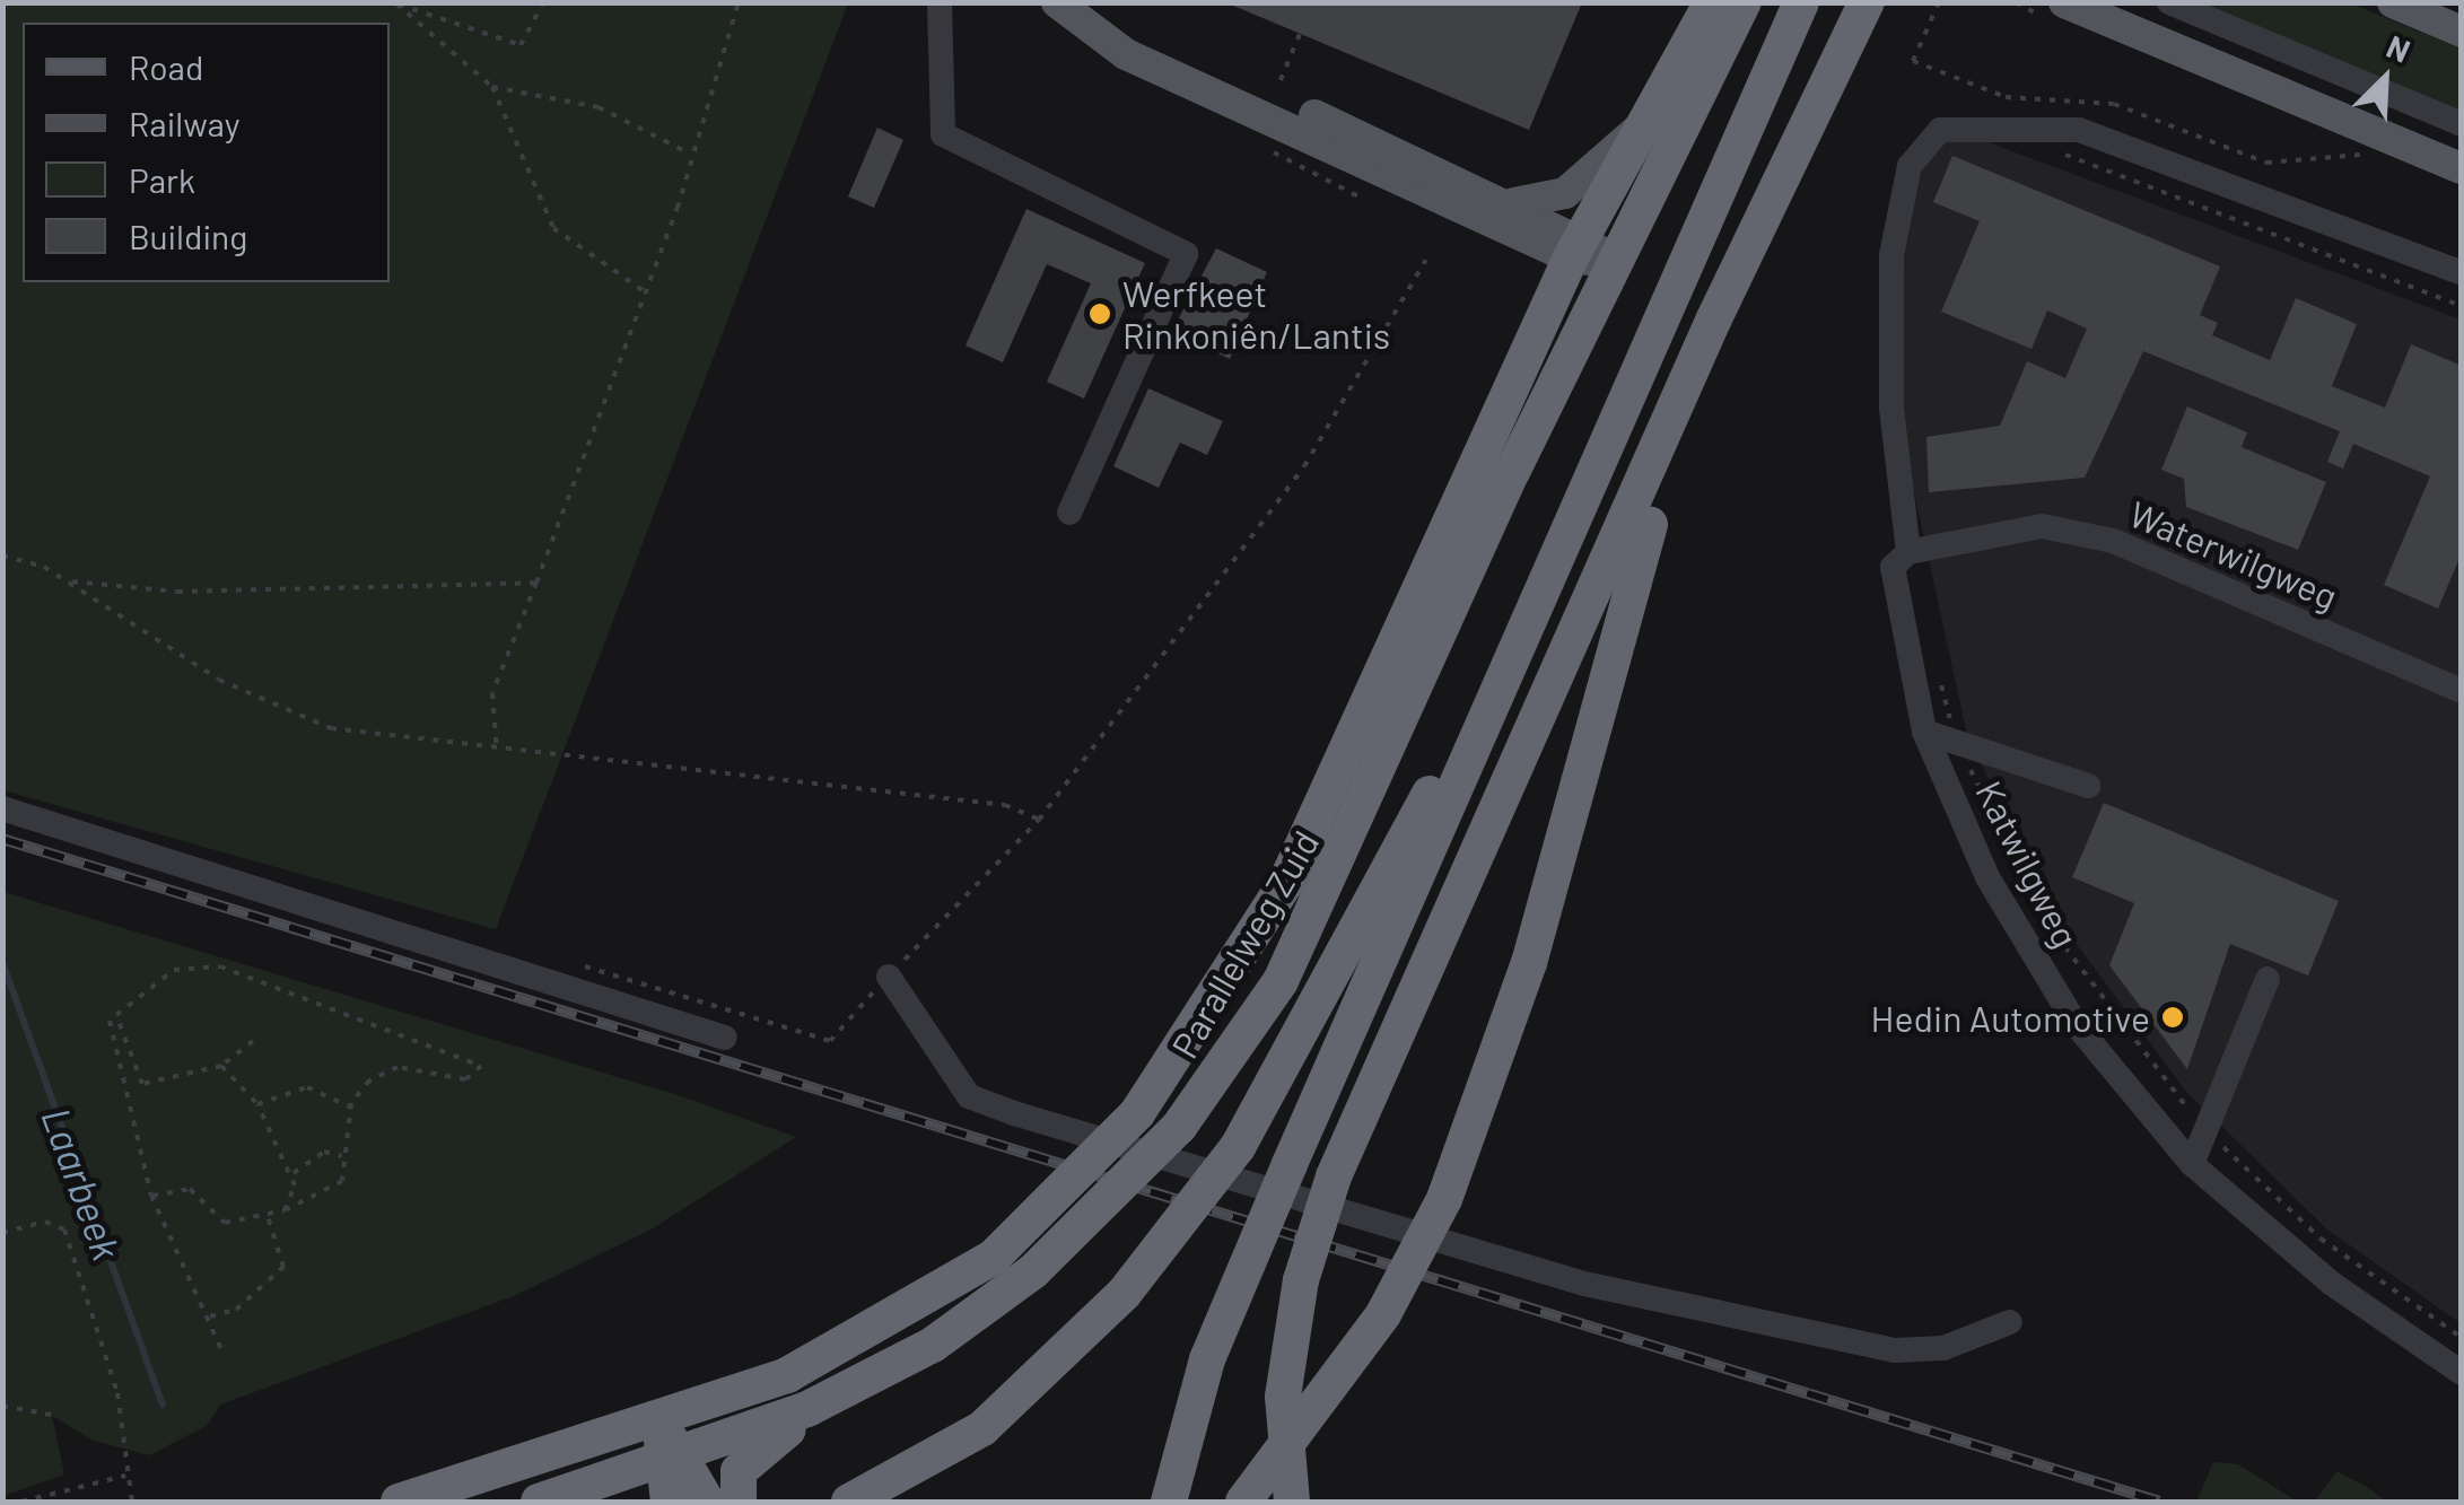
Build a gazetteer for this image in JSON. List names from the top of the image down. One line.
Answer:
{"streets":{"highway":["Parallelweg Zuid"],"street":["Waterwilgweg","Katwilgweg"]},"crossings":[["Waterwilgweg","Katwilgweg"]],"water":["Laarbeek"],"places":["Werfkeet Rinkoniên/Lantis","Hedin Automotive"],"legend":["Road","Railway","Park","Building"],"north":"top right"}
